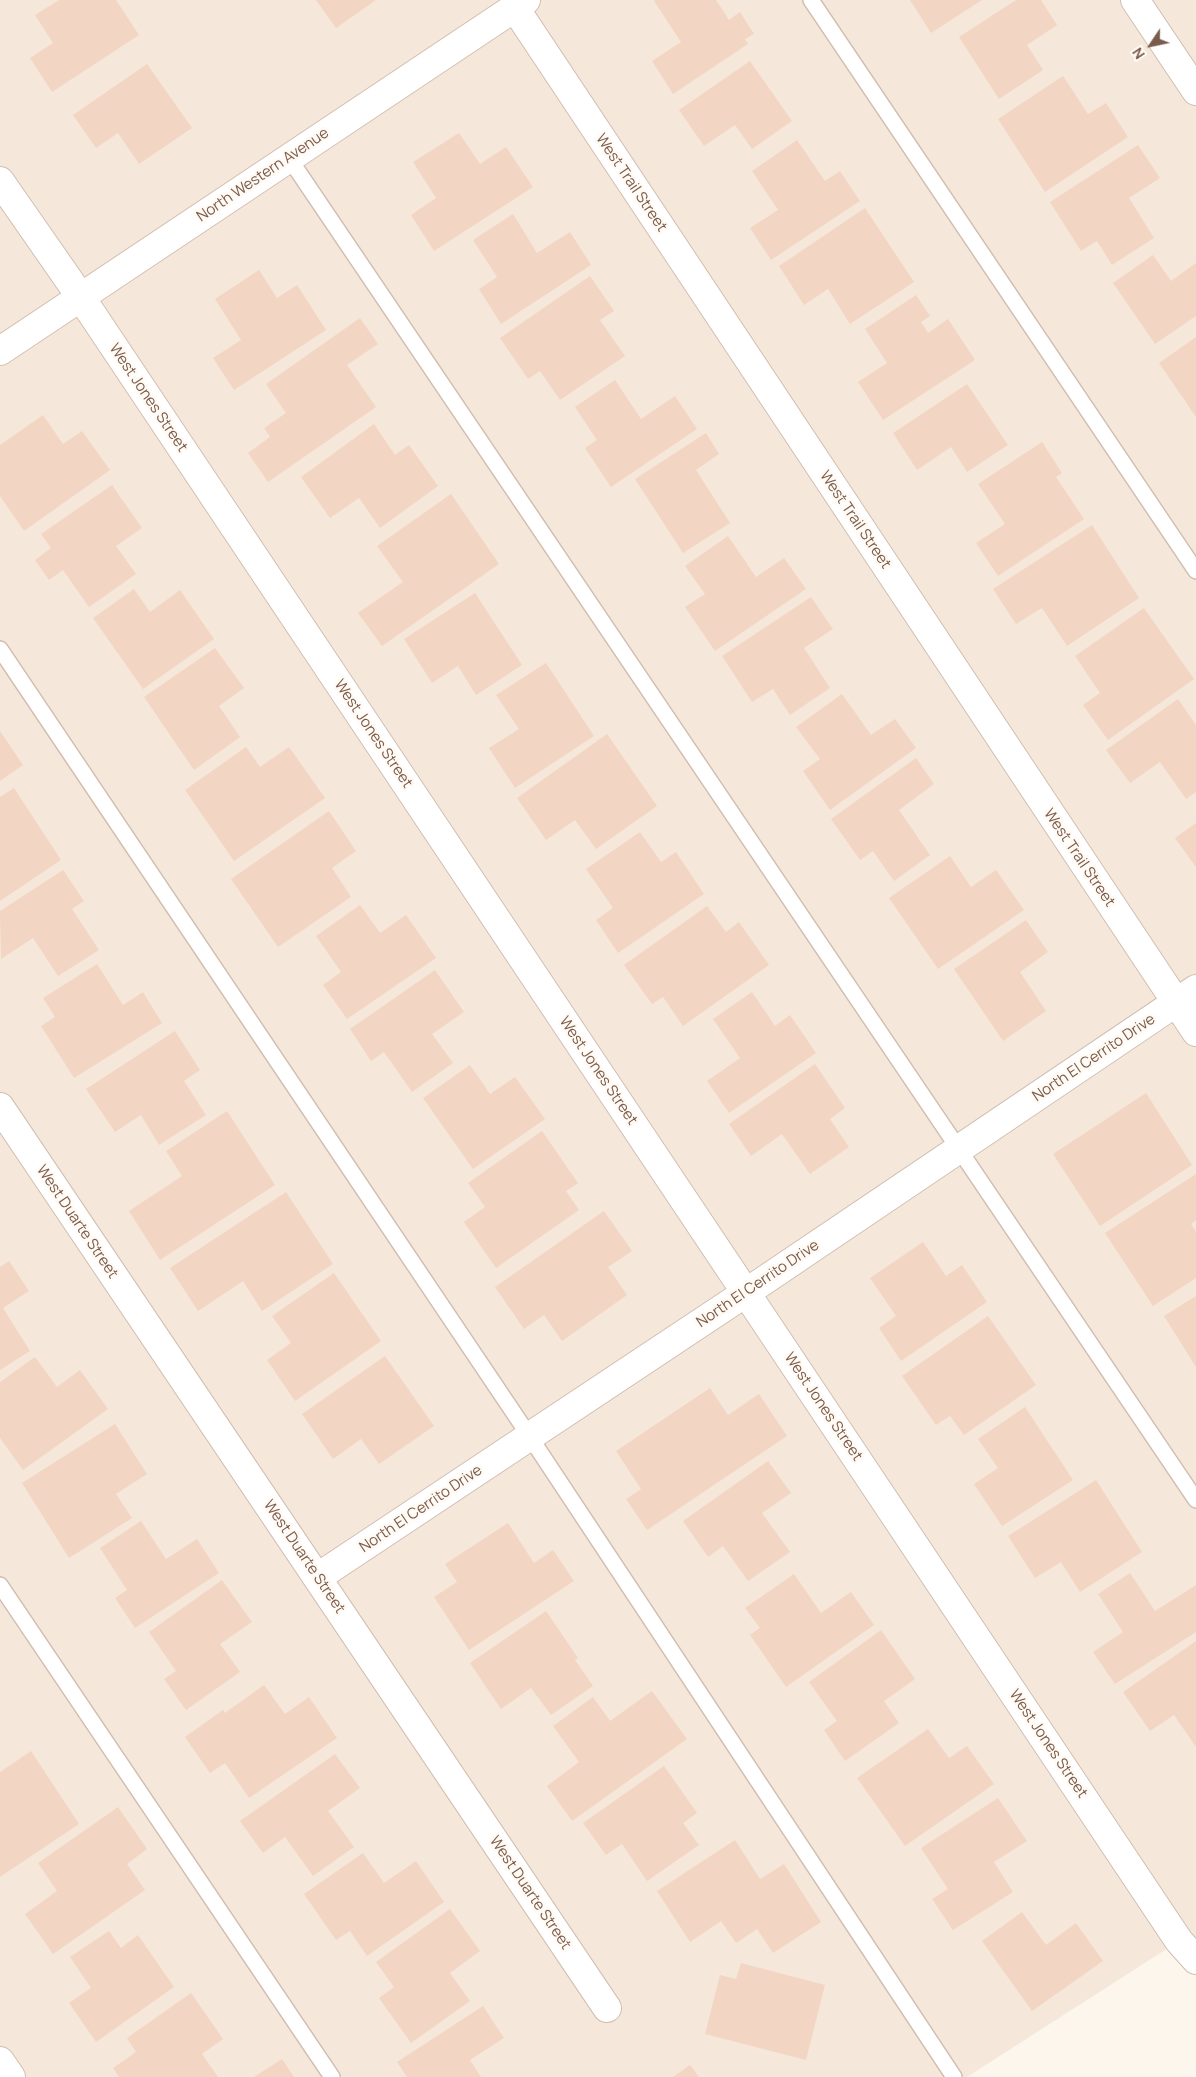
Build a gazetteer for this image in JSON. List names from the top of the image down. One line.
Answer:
{"streets":{"street":["North Western Avenue","West Trail Street","West Jones Street","North El Cerrito Drive","West Duarte Street"]},"crossings":[["North Western Avenue","West Trail Street"],["North Western Avenue","West Jones Street"],["West Trail Street","North El Cerrito Drive"],["West Jones Street","North El Cerrito Drive"],["North El Cerrito Drive","West Duarte Street"]],"north":"bottom left"}
